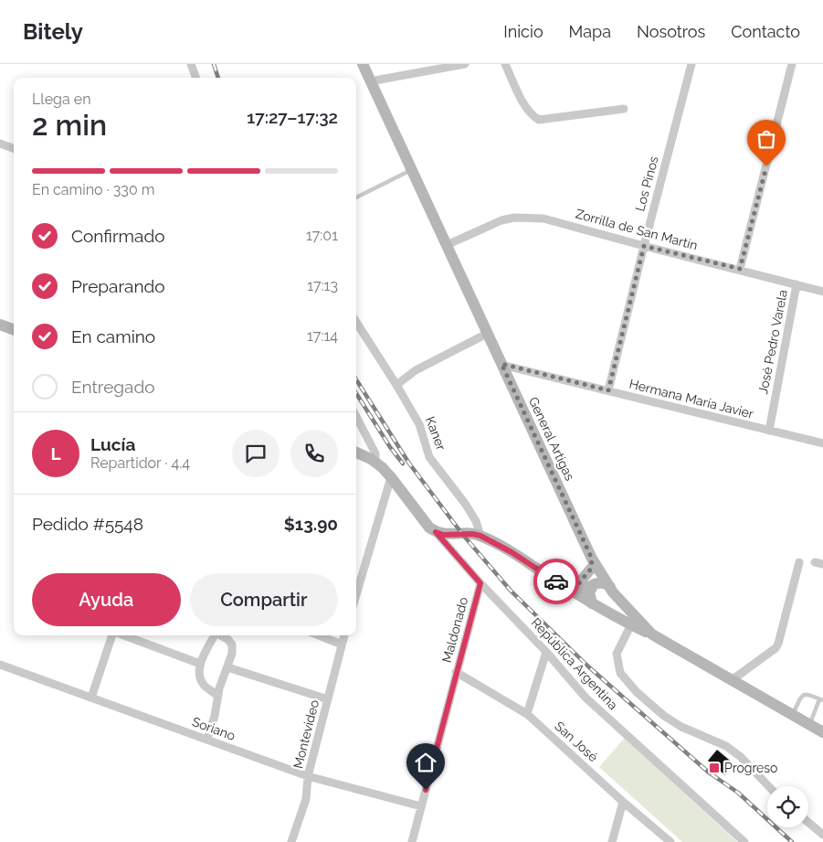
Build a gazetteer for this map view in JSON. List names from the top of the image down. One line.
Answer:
{"streets":{"street":["Los Pinos","Zorrilla de San Martín","José Pedro Varela","Hermana María Javier","Kaner","General Artigas","Maldonado","República Argentina","Soriano","Montevideo","San José"]},"crossings":[["Los Pinos","Zorrilla de San Martín"],["Los Pinos","Hermana María Javier"],["Zorrilla de San Martín","José Pedro Varela"],["Zorrilla de San Martín","General Artigas"],["José Pedro Varela","Hermana María Javier"],["Hermana María Javier","General Artigas"],["Maldonado","República Argentina"],["Maldonado","Soriano"],["Maldonado","San José"],["Soriano","Montevideo"]],"places":{"transit":["Progreso"]},"page":{"header":"Bitely","nav":["Inicio","Mapa","Nosotros","Contacto"],"heading":["2 min","Llega en","17:27–17:32"],"panel":["Lucía","Repartidor · 4.4","Pedido #5548","$13.90"],"bar":"En camino · 330 m","list":[["Confirmado","17:01"],["Preparando","17:13"],["En camino","17:14"],"Entregado"],"round":"L","buttons":["Ayuda","Compartir"]}}
